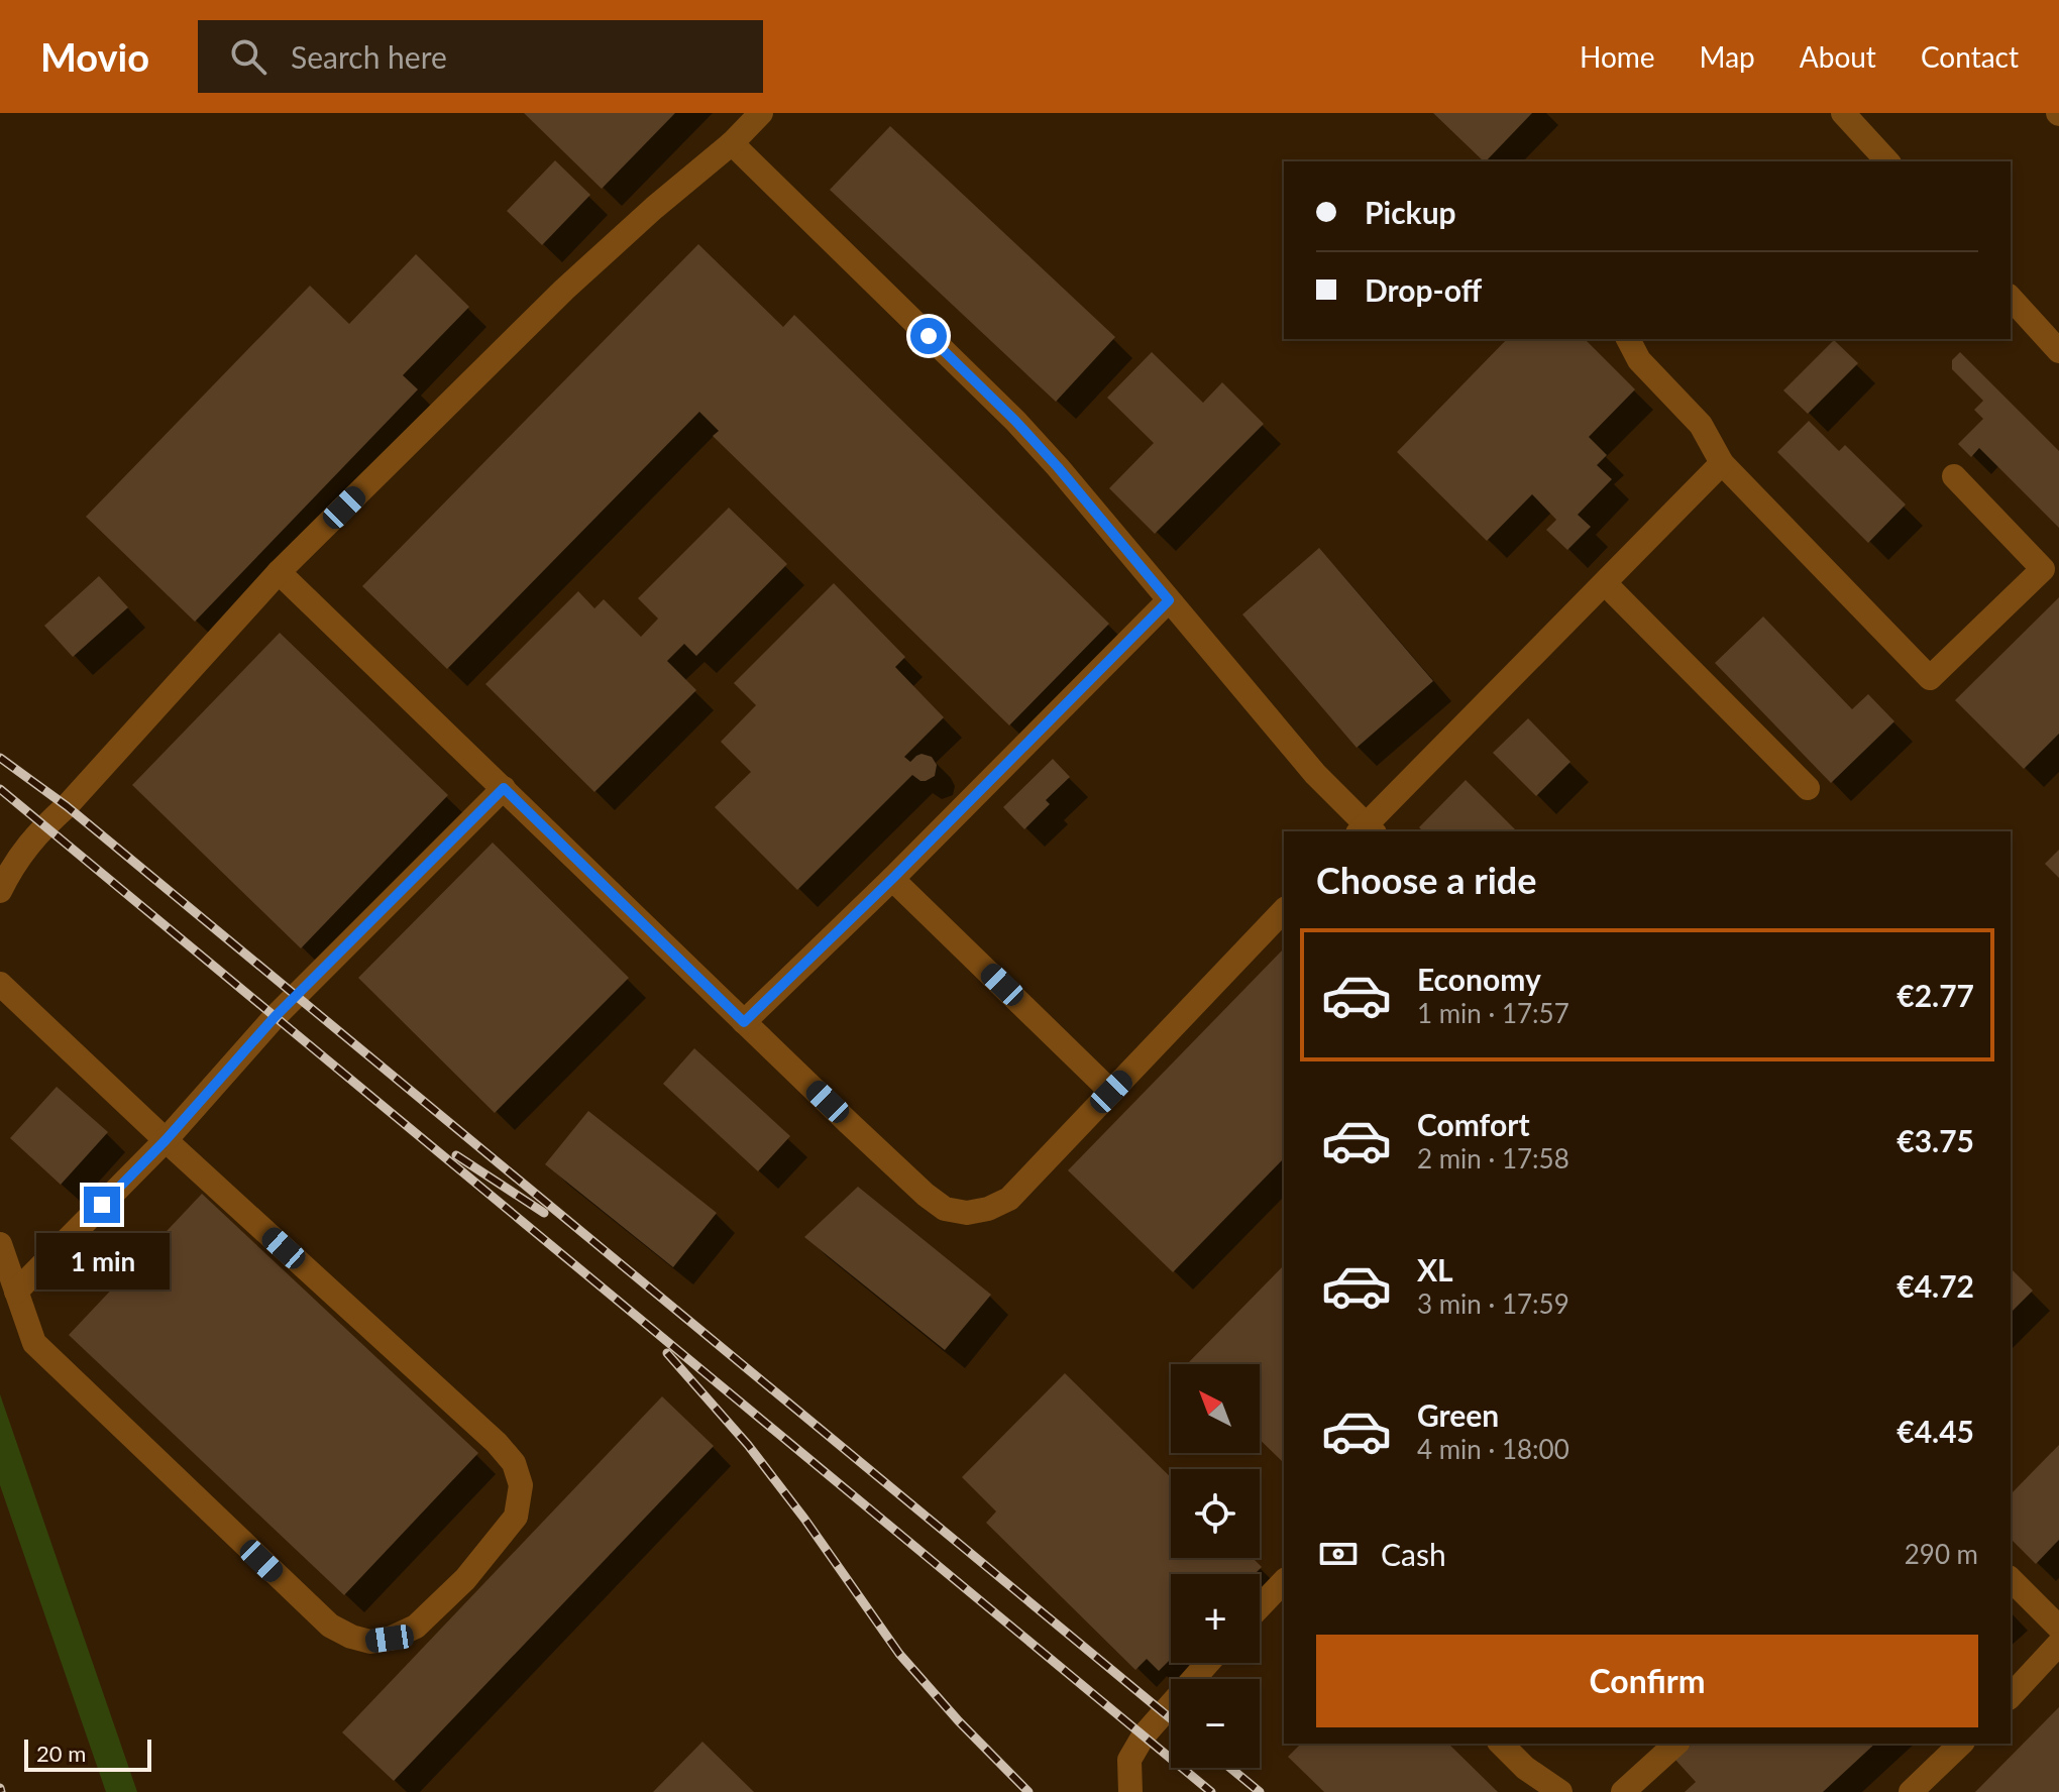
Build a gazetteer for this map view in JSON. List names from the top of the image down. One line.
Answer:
{"scale_bar":"20 m","north":"top left","page":{"header":"Movio","search":"Search here","nav":["Home","Map","About","Contact"],"banner":["Pickup","Drop-off"],"heading":"Choose a ride","list":[{"name":"Economy","note":"1 min · 17:57","value":"€2.77"},{"name":"Comfort","note":"2 min · 17:58","value":"€3.75"},{"name":"XL","note":"3 min · 17:59","value":"€4.72"},{"name":"Green","note":"4 min · 18:00","value":"€4.45"}],"bubble":"1 min","map_buttons":["+","−"],"pay":["Cash","290 m"],"buttons":"Confirm","scale":"20 m"}}
